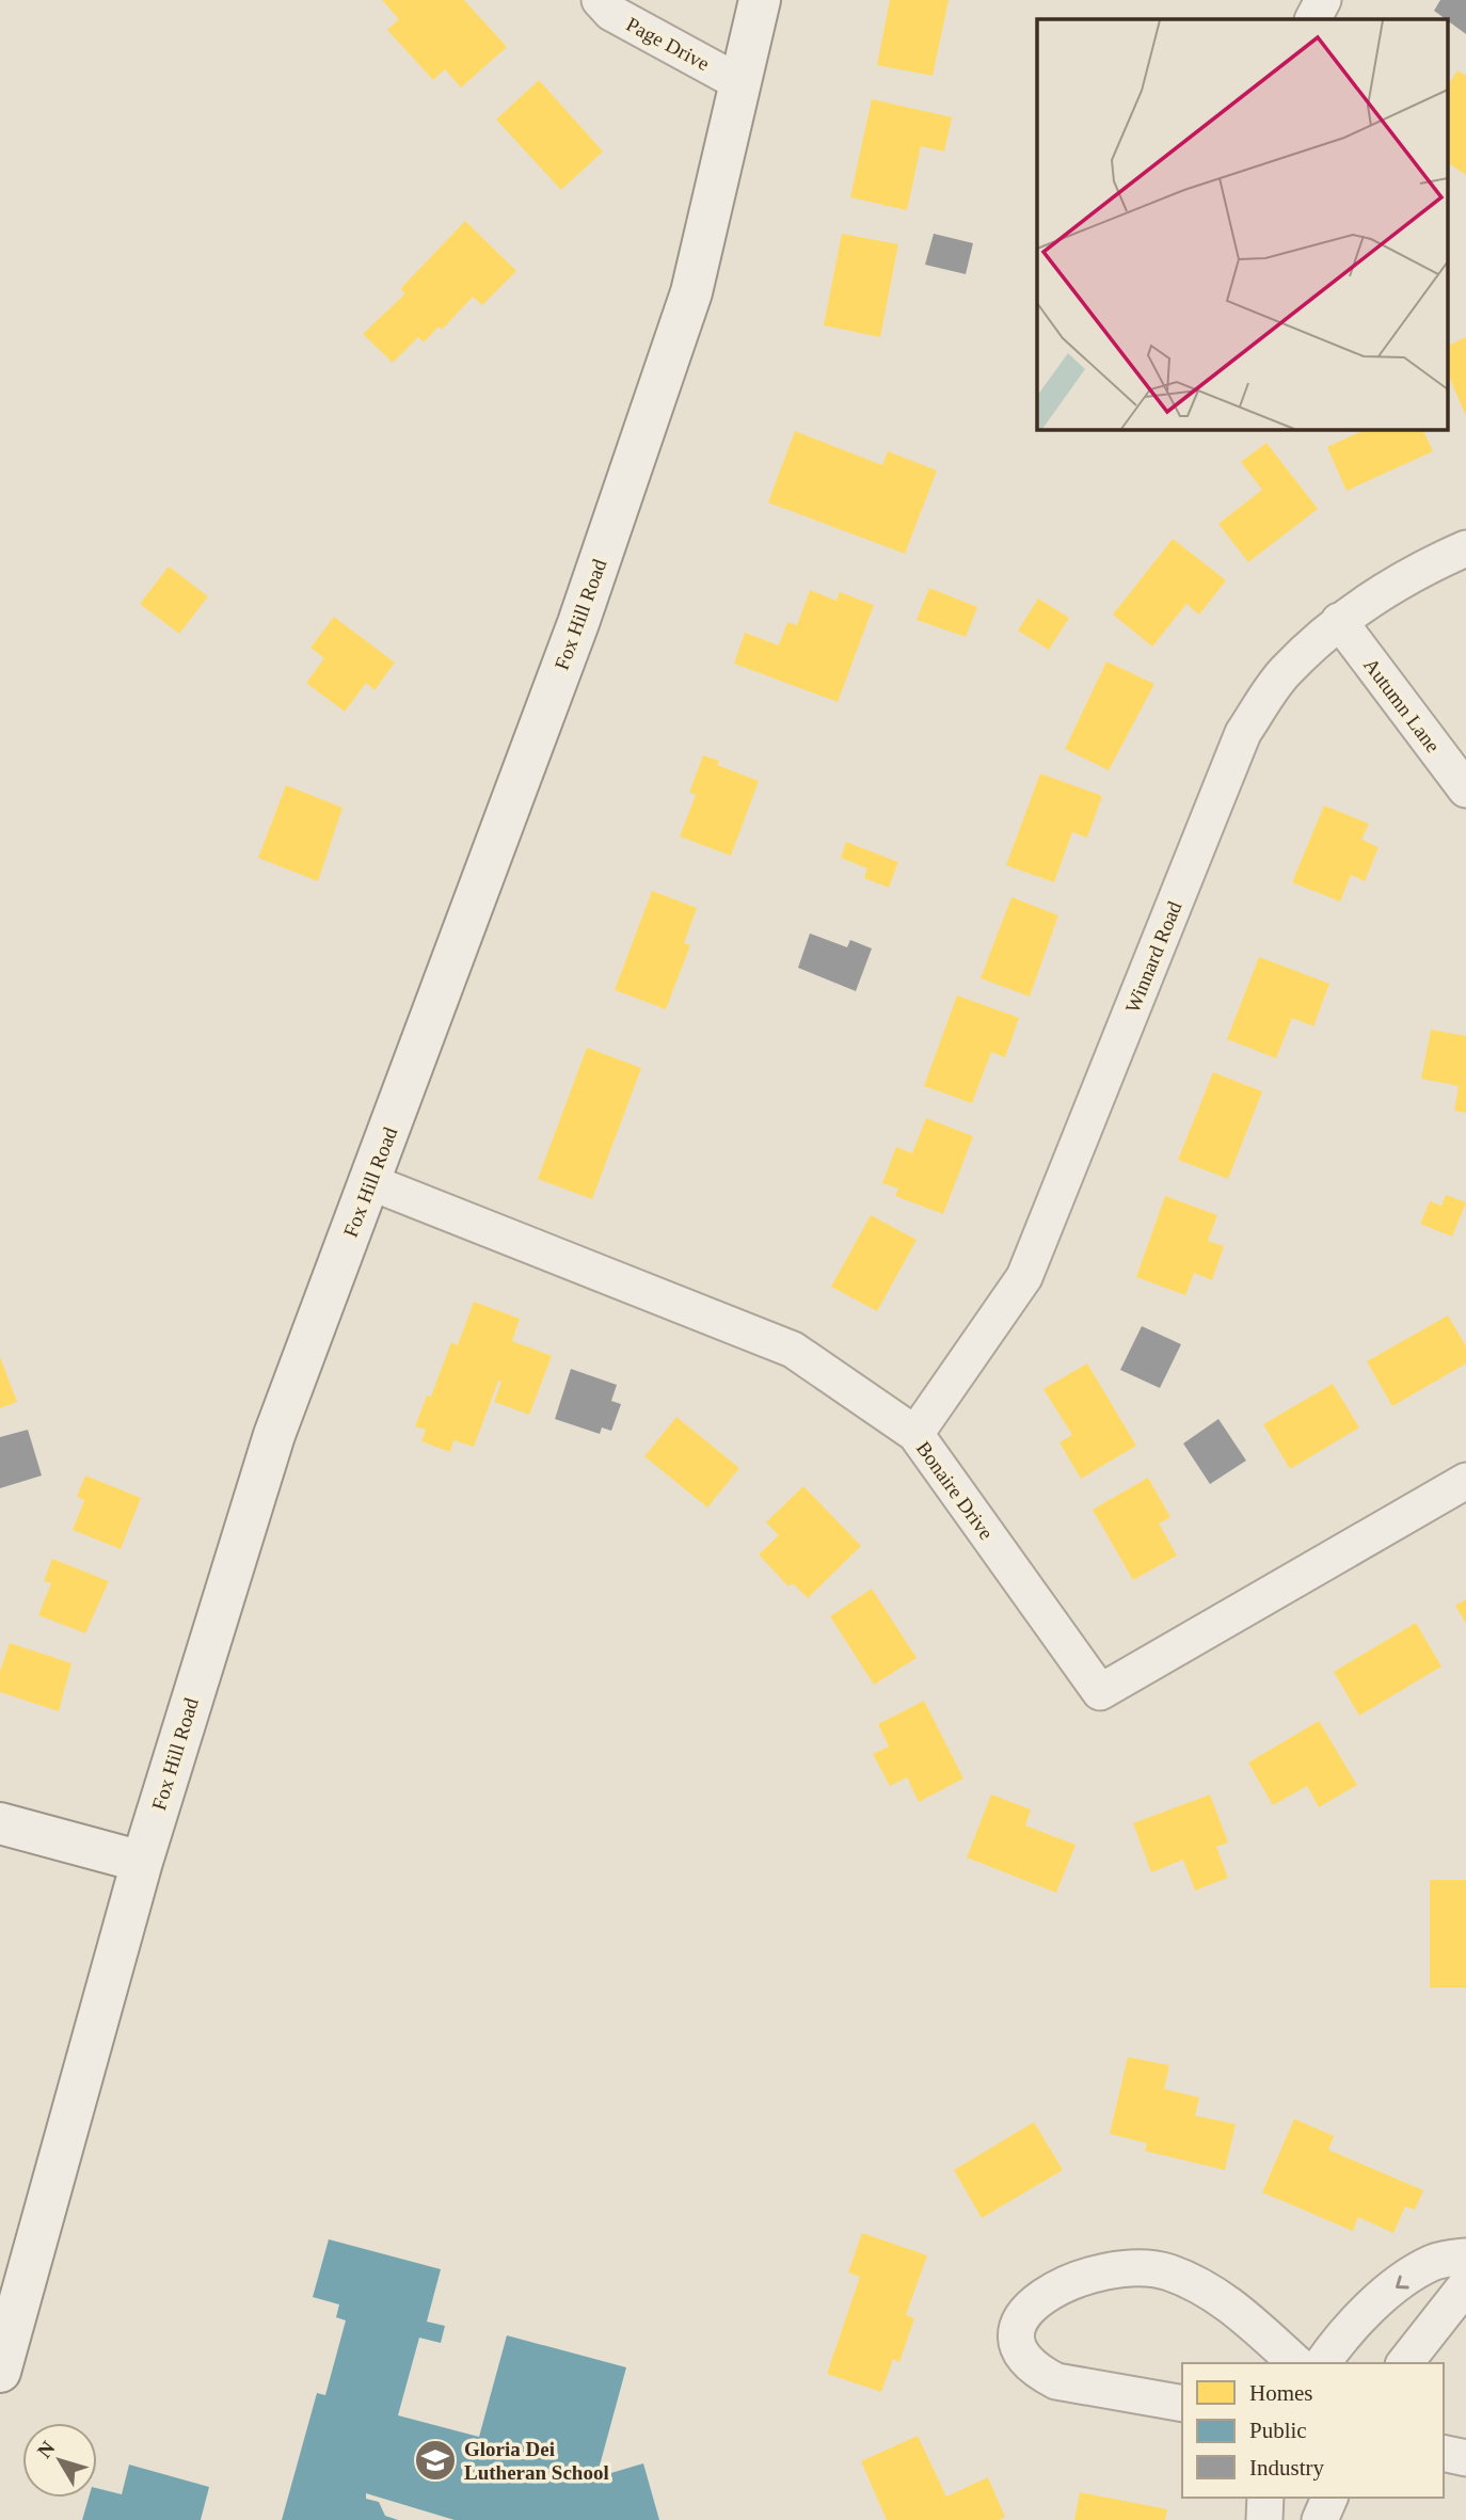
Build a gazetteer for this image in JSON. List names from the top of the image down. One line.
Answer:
{"streets":{"main road":["Fox Hill Road"],"street":["Page Drive","Autumn Lane","Winnard Road","Bonaire Drive"]},"crossings":[["Page Drive","Fox Hill Road"],["Fox Hill Road","Bonaire Drive"],["Autumn Lane","Winnard Road"],["Winnard Road","Bonaire Drive"]],"places":{"school or university":["Gloria Dei Lutheran School"]},"legend":["Homes","Public","Industry"],"north":"top left"}
